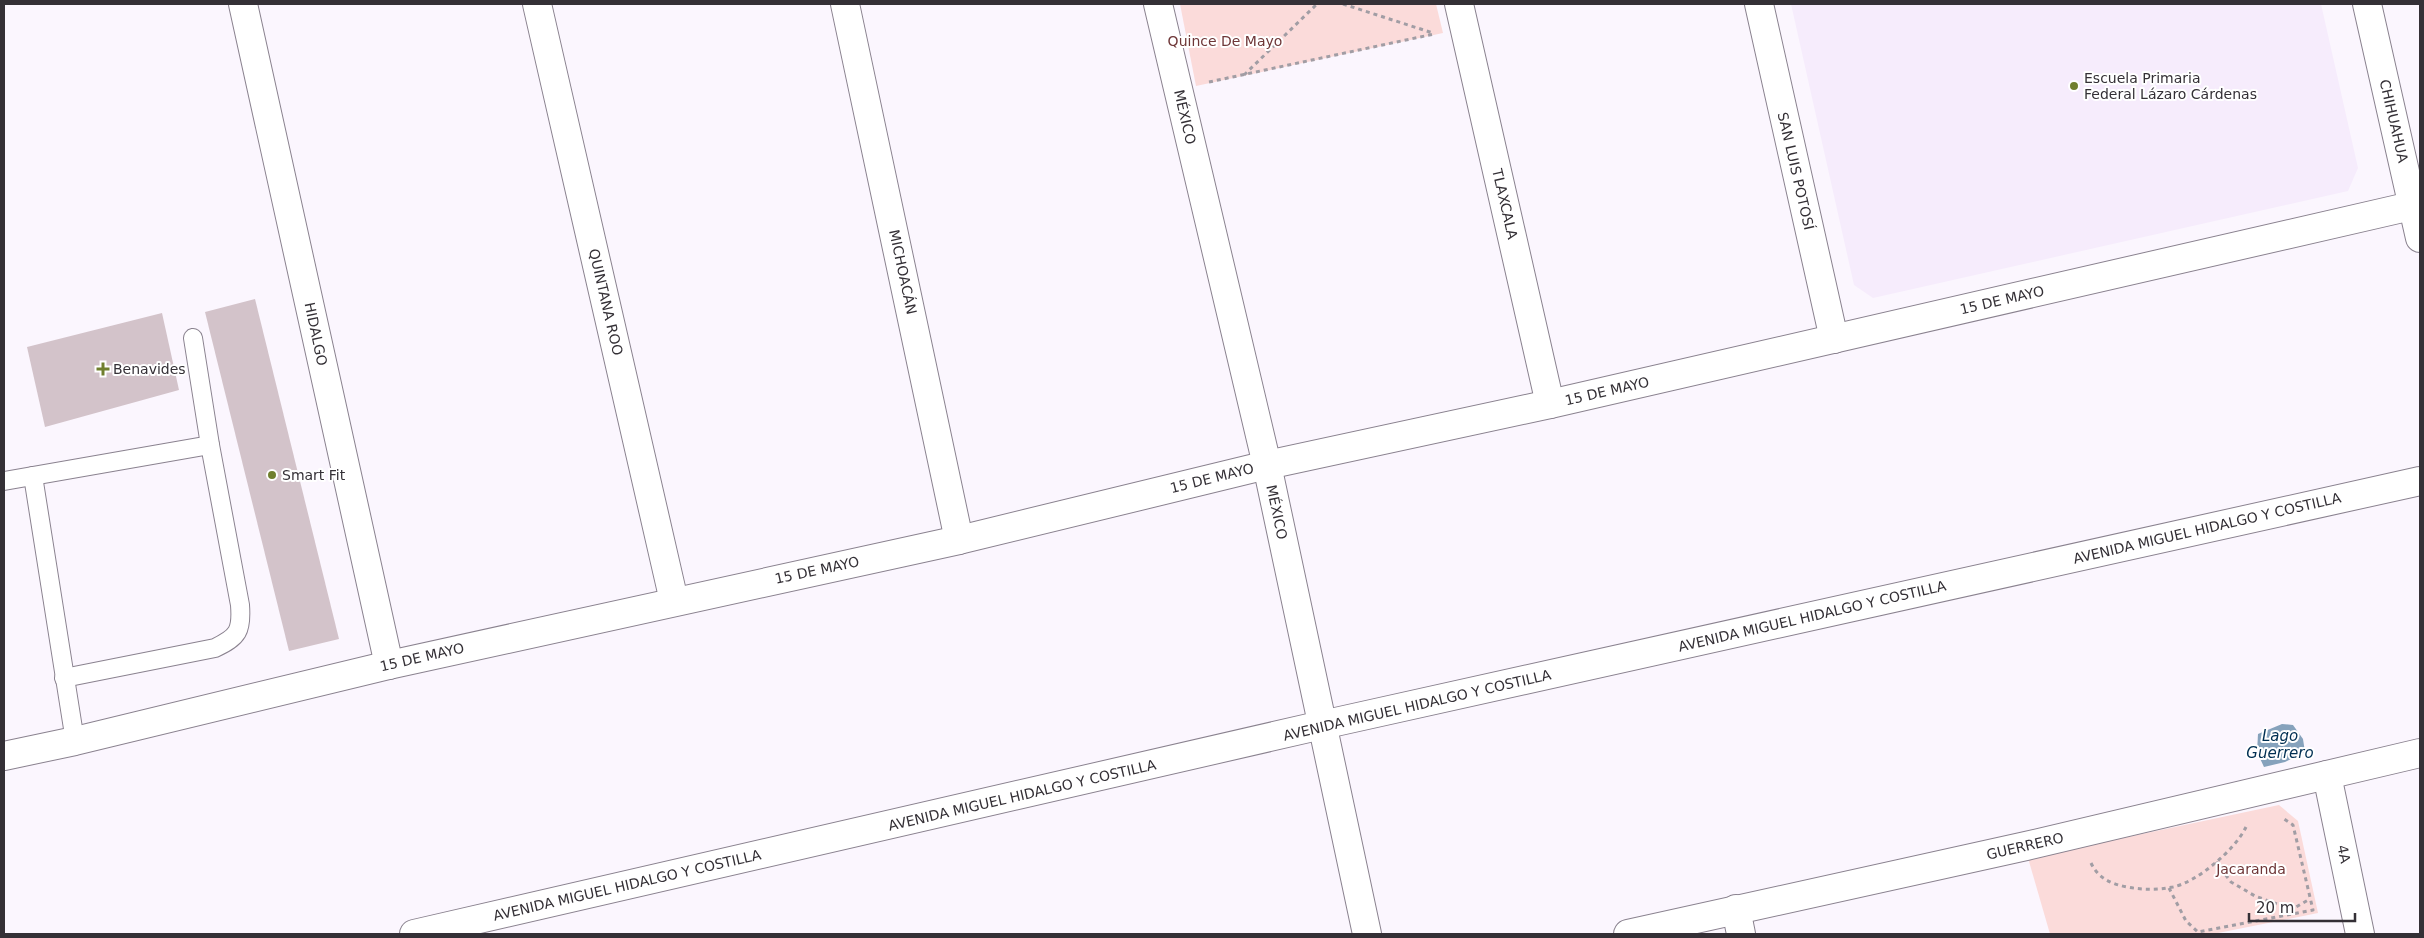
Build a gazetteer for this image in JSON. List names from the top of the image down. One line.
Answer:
{"streets":{"street":["MÉXICO","CHIHUAHUA","SAN LUIS POTOSÍ","TLAXCALA","MICHOACÁN","15 DE MAYO","QUINTANA ROO","HIDALGO","AVENIDA MIGUEL HIDALGO Y COSTILLA","GUERRERO","4A"]},"crossings":[["MÉXICO","15 DE MAYO"],["MÉXICO","AVENIDA MIGUEL HIDALGO Y COSTILLA"],["CHIHUAHUA","15 DE MAYO"],["SAN LUIS POTOSÍ","15 DE MAYO"],["TLAXCALA","15 DE MAYO"],["MICHOACÁN","15 DE MAYO"],["15 DE MAYO","QUINTANA ROO"],["15 DE MAYO","HIDALGO"],["GUERRERO","4A"]],"water":["Lago Guerrero"],"parks":["Quince De Mayo","Jacaranda"],"places":{"other":["Escuela Primaria Federal Lázaro Cárdenas","Smart Fit"],"health":["Benavides"]},"scale_bar":"20 m"}
